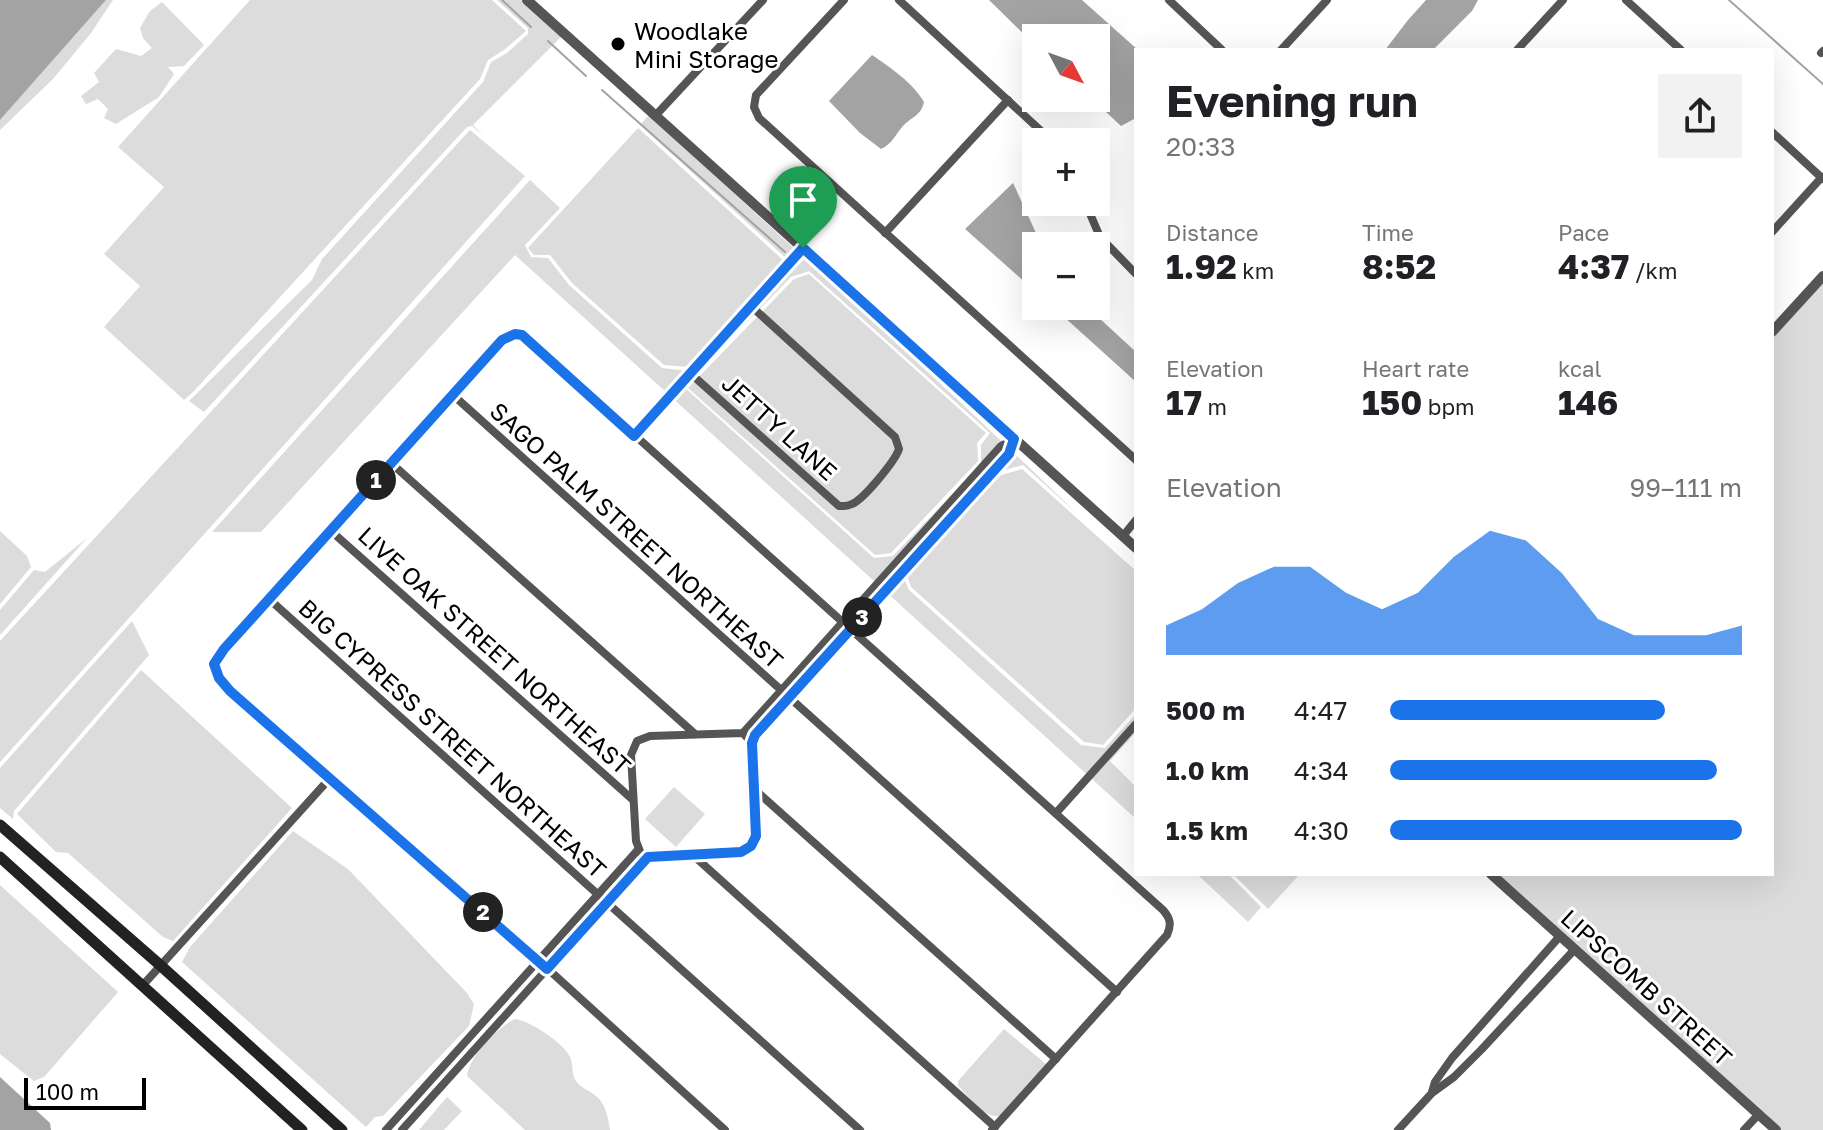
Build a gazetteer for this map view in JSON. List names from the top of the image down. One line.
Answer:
{"streets":{"street":["JETTY LANE","SAGO PALM STREET NORTHEAST","LIVE OAK STREET NORTHEAST","BIG CYPRESS STREET NORTHEAST","LIPSCOMB STREET"]},"places":["Woodlake Mini Storage"],"scale_bar":"100 m","north":"bottom right","page":{"map_buttons":["+","−"],"heading":["Evening run","20:33"],"stats":[["Distance","1.92 km"],["Time","8:52"],["Pace","4:37 /km"],["Elevation","17 m"],["Heart rate","150 bpm"],["kcal","146"]],"chart":["Elevation","99–111 m"],"pins":["1","3","2"],"list":[{"name":"500 m","note":"4:47"},{"name":"1.0 km","note":"4:34"},{"name":"1.5 km","note":"4:30"}],"scale":"100 m"}}
